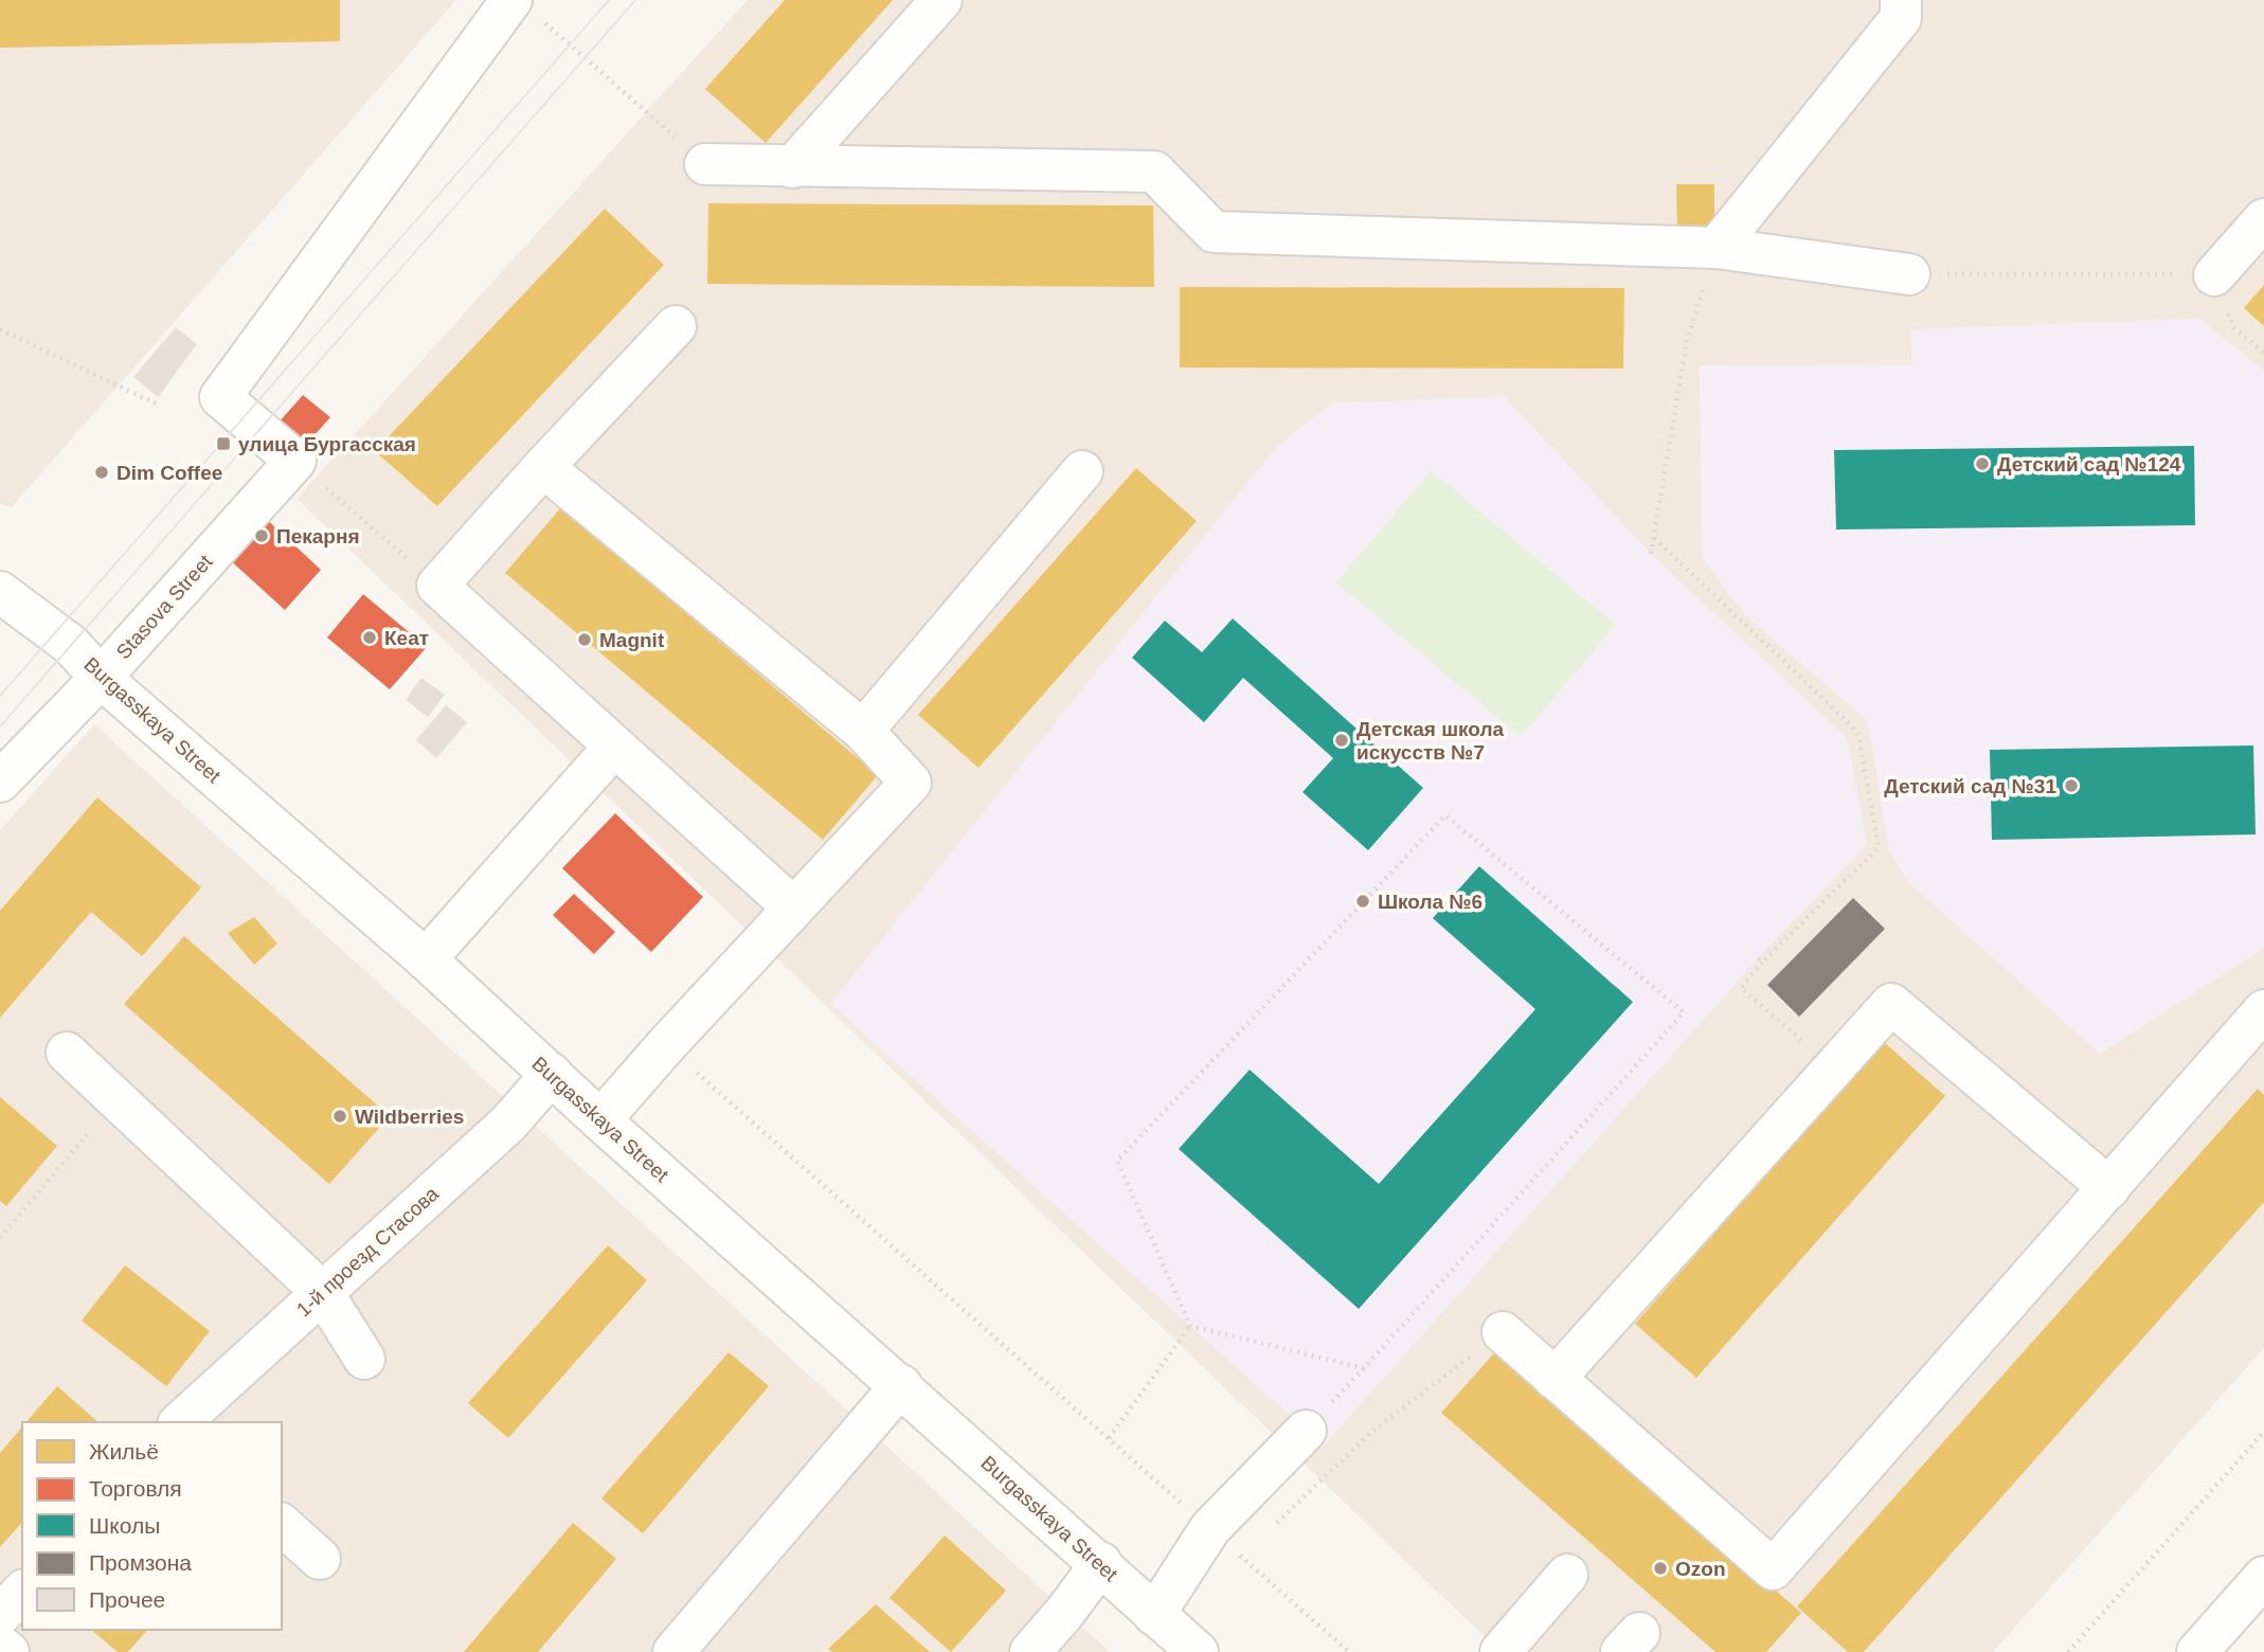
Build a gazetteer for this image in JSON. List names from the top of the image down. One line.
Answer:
{"streets":{"street":["Stasova Street","Burgasskaya Street","1-й проезд Стасова"]},"crossings":[["Stasova Street","Burgasskaya Street"],["Burgasskaya Street","1-й проезд Стасова"]],"places":{"transit":["улица Бургасская"],"other":["Детский сад №124","Dim Coffee","Пекарня","Кеат","Magnit","Детская школа искусств №7","Детский сад №31","Школа №6","Wildberries","Ozon"]},"legend":["Жильё","Торговля","Школы","Промзона","Прочее"]}
